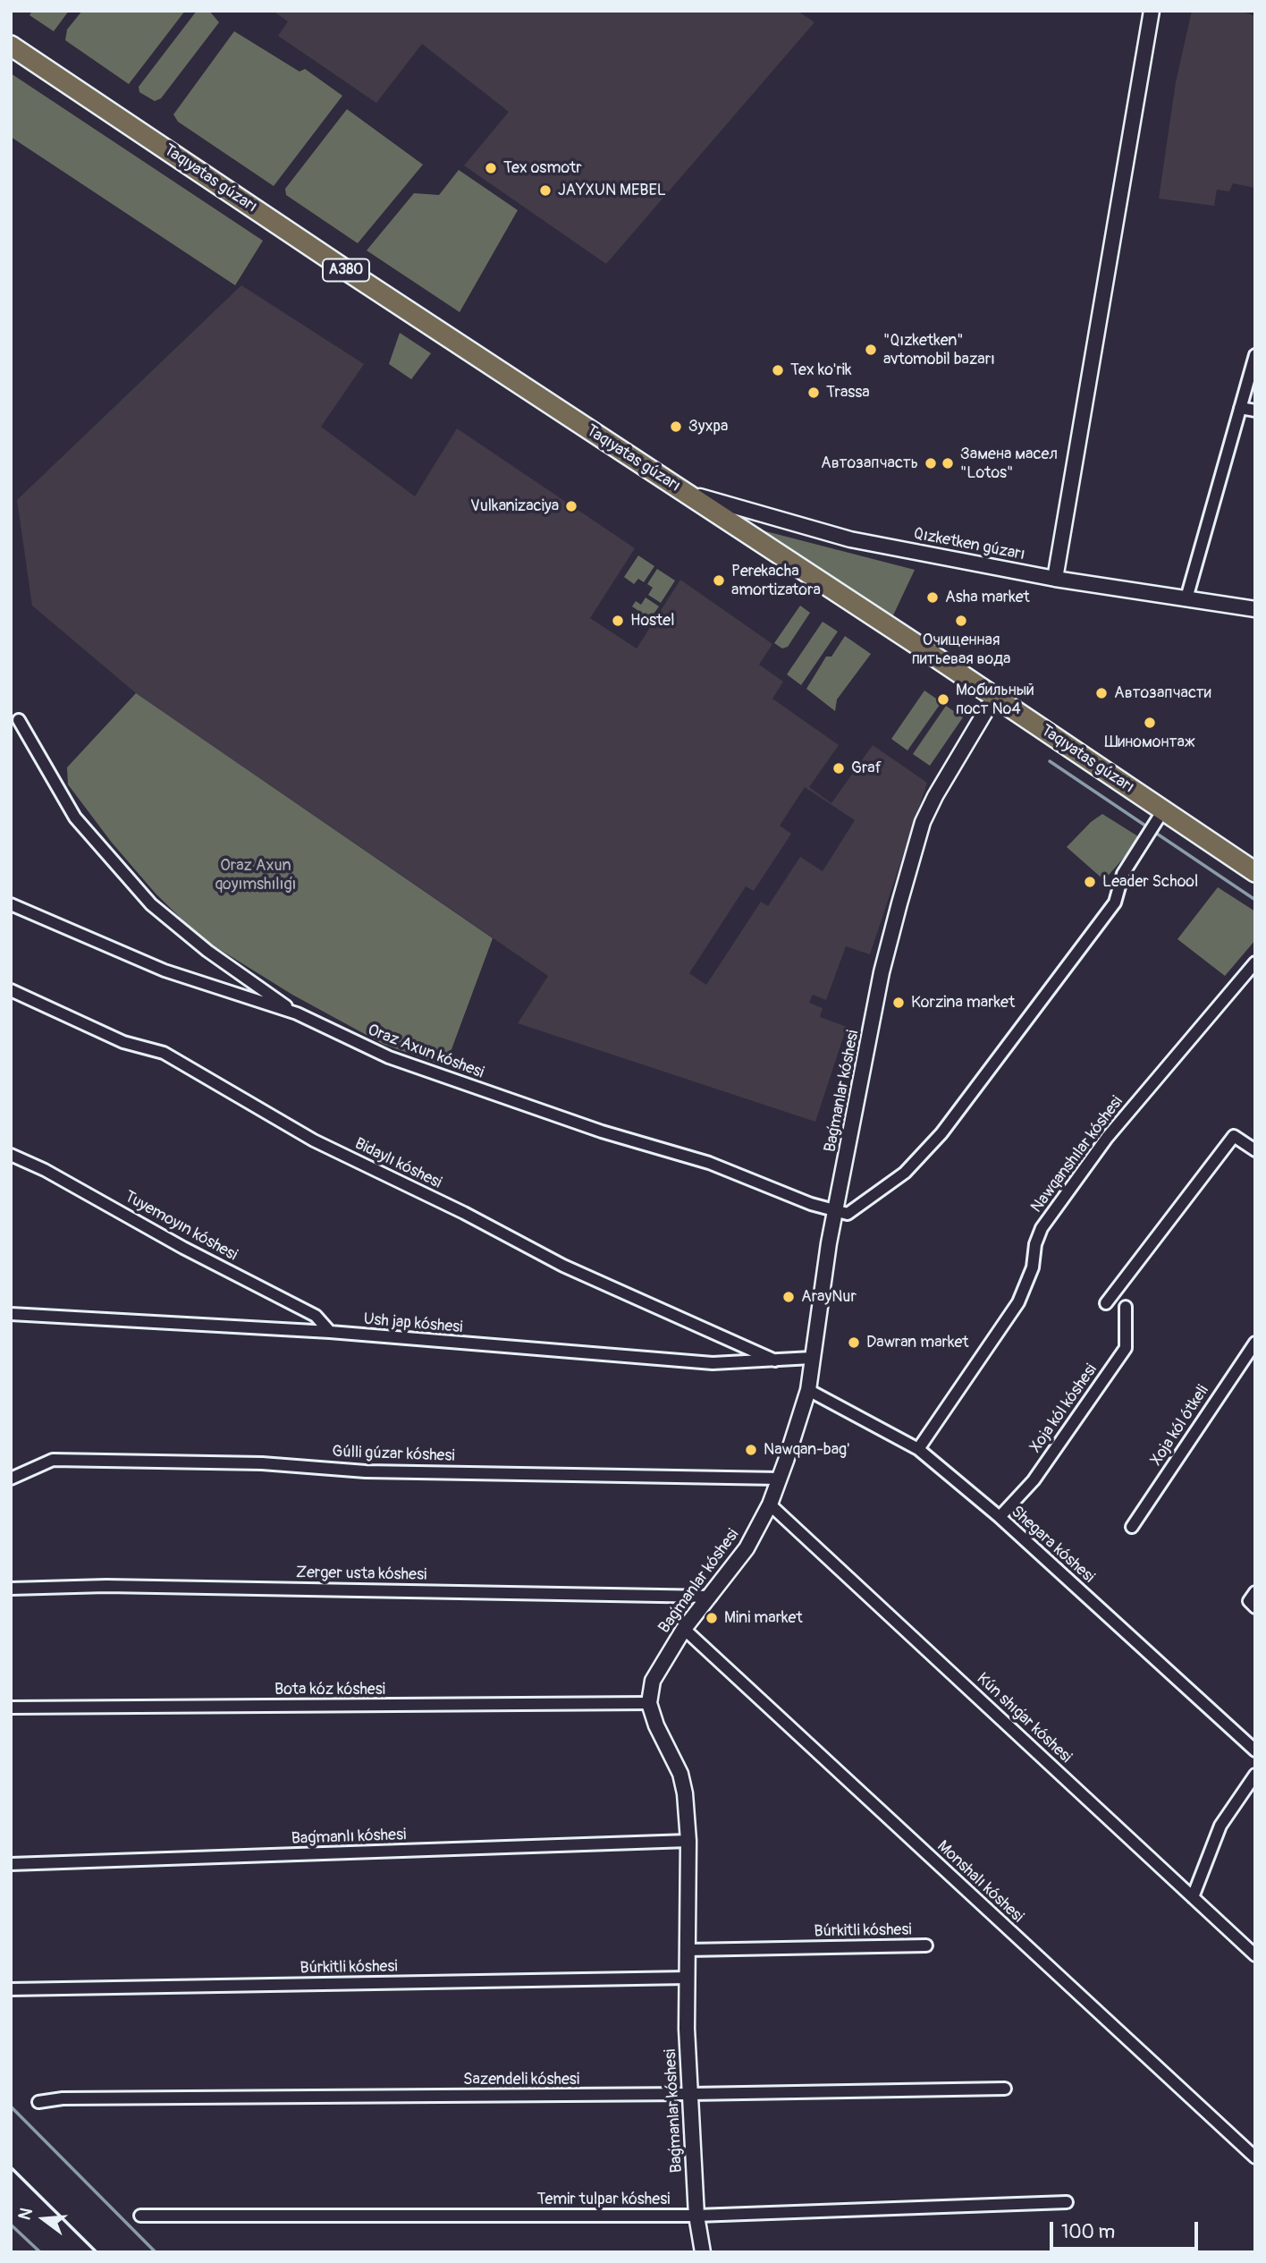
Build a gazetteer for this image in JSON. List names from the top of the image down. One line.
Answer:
{"streets":{"highway":["Taqıyatas gúzarı","A380"],"street":["Qızketken gúzarı","Oraz Axun kóshesi","Baǵmanlar kóshesi","Nawqanshılar kóshesi","Bidaylı kóshesi","Tuyemoyın kóshesi","Ush jap kóshesi","Xoja kól kóshesi","Xoja kól ótkeli","Gúlli gúzar kóshesi","Shegara kóshesi","Zerger usta kóshesi","Bota kóz kóshesi","Kún shıǵar kóshesi","Baǵmanlı kóshesi","Monshalı kóshesi","Búrkitli kóshesi","Sazendeli kóshesi","Temir tulpar kóshesi"]},"crossings":[["Taqıyatas gúzarı","Qızketken gúzarı"],["Taqıyatas gúzarı","Baǵmanlar kóshesi"],["Oraz Axun kóshesi","Baǵmanlar kóshesi"],["Baǵmanlar kóshesi","Ush jap kóshesi"],["Baǵmanlar kóshesi","Gúlli gúzar kóshesi"],["Baǵmanlar kóshesi","Shegara kóshesi"],["Baǵmanlar kóshesi","Zerger usta kóshesi"],["Baǵmanlar kóshesi","Bota kóz kóshesi"],["Baǵmanlar kóshesi","Kún shıǵar kóshesi"],["Baǵmanlar kóshesi","Baǵmanlı kóshesi"],["Baǵmanlar kóshesi","Monshalı kóshesi"],["Baǵmanlar kóshesi","Búrkitli kóshesi"],["Baǵmanlar kóshesi","Sazendeli kóshesi"],["Baǵmanlar kóshesi","Temir tulpar kóshesi"],["Nawqanshılar kóshesi","Shegara kóshesi"],["Bidaylı kóshesi","Ush jap kóshesi"],["Tuyemoyın kóshesi","Ush jap kóshesi"],["Xoja kól kóshesi","Shegara kóshesi"]],"parks":["Oraz Axun qoyımshılıǵı"],"places":["Tex osmotr","JAYXUN MEBEL","\"Qızketken\" avtomobil bazarı","Tex ko'rik","Trassa","Зухра","Автозапчасть","Замена масел \"Lotos\"","Vulkanizaciya","Perekacha amortizatora","Asha market","Hostel","Очищенная питьевая вода","Автозапчасти","Мобильный пост №4","Шиномонтаж","Graf","Leader School","Korzina market","ArayNur","Dawran market","Nawqan-bag'","Mini market"],"scale_bar":"100 m","north":"left"}
